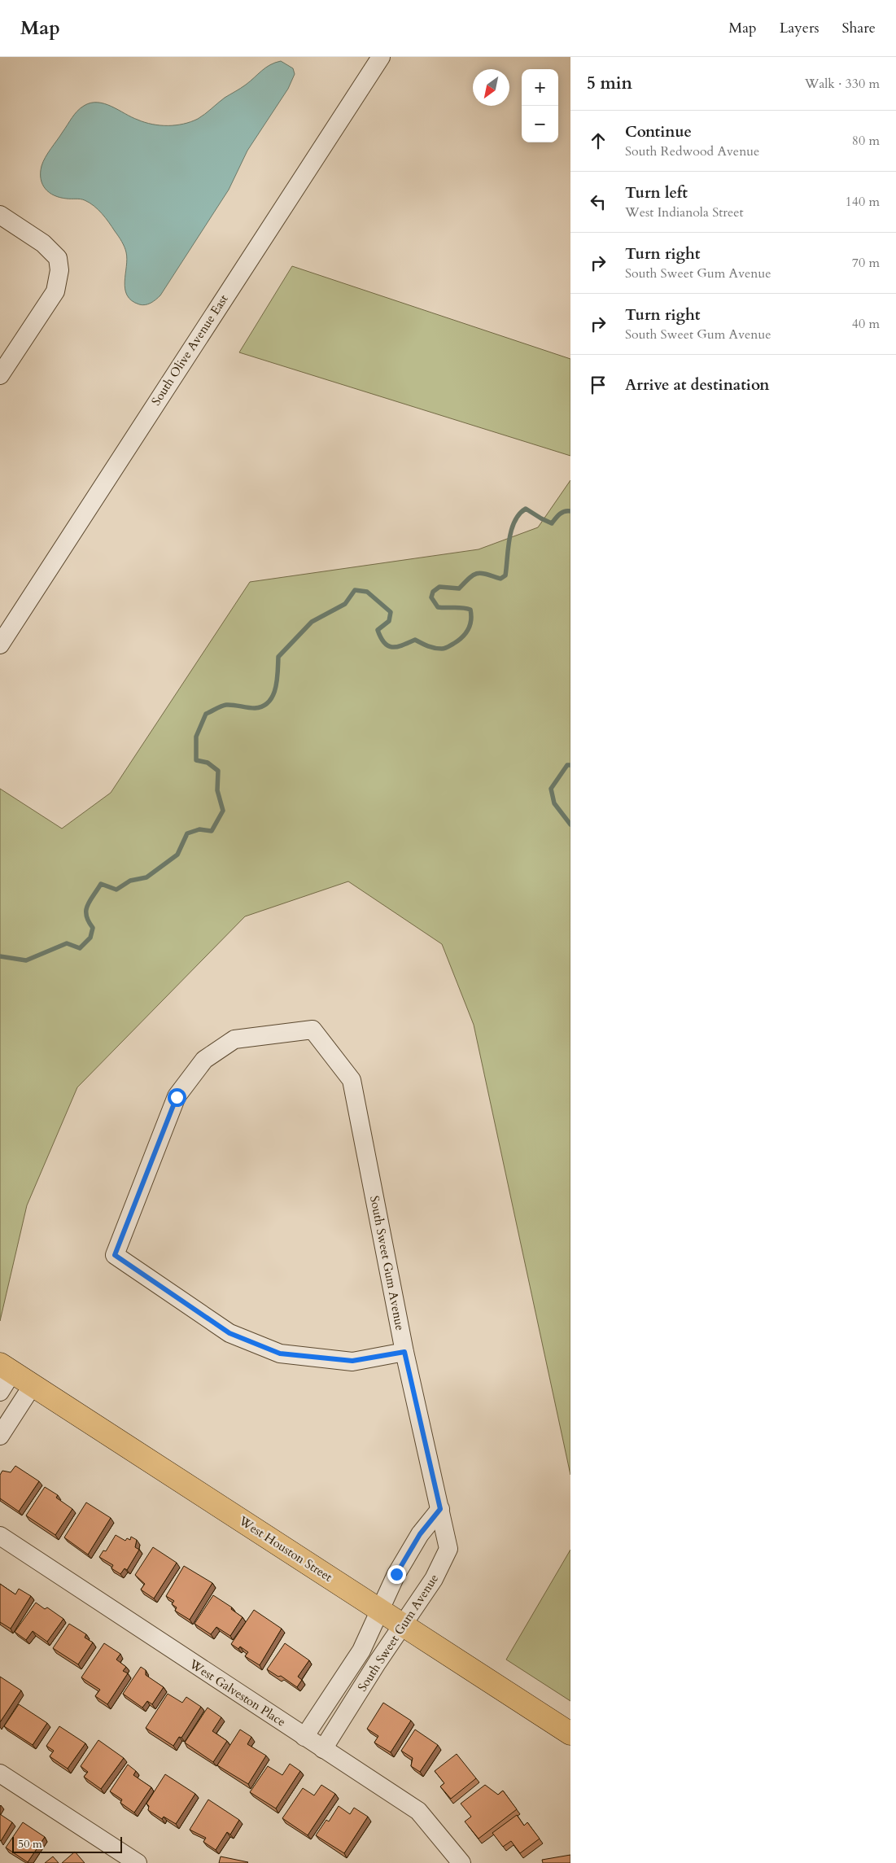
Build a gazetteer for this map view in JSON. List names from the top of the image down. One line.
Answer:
{"streets":{"main road":["West Houston Street"],"street":["South Olive Avenue East","South Sweet Gum Avenue","West Galveston Place"]},"crossings":[["South Sweet Gum Avenue","West Houston Street"],["South Sweet Gum Avenue","West Galveston Place"]],"scale_bar":"50 m","north":"bottom left","page":{"header":"Map","nav":["Map","Layers","Share"],"heading":["5 min","Walk · 330 m"],"map_buttons":["+","−"],"list":[["Continue","South Redwood Avenue","80 m"],["Turn left","West Indianola Street","140 m"],["Turn right","South Sweet Gum Avenue","70 m"],["Turn right","South Sweet Gum Avenue","40 m"],"Arrive at destination"],"scale":"50 m"}}
